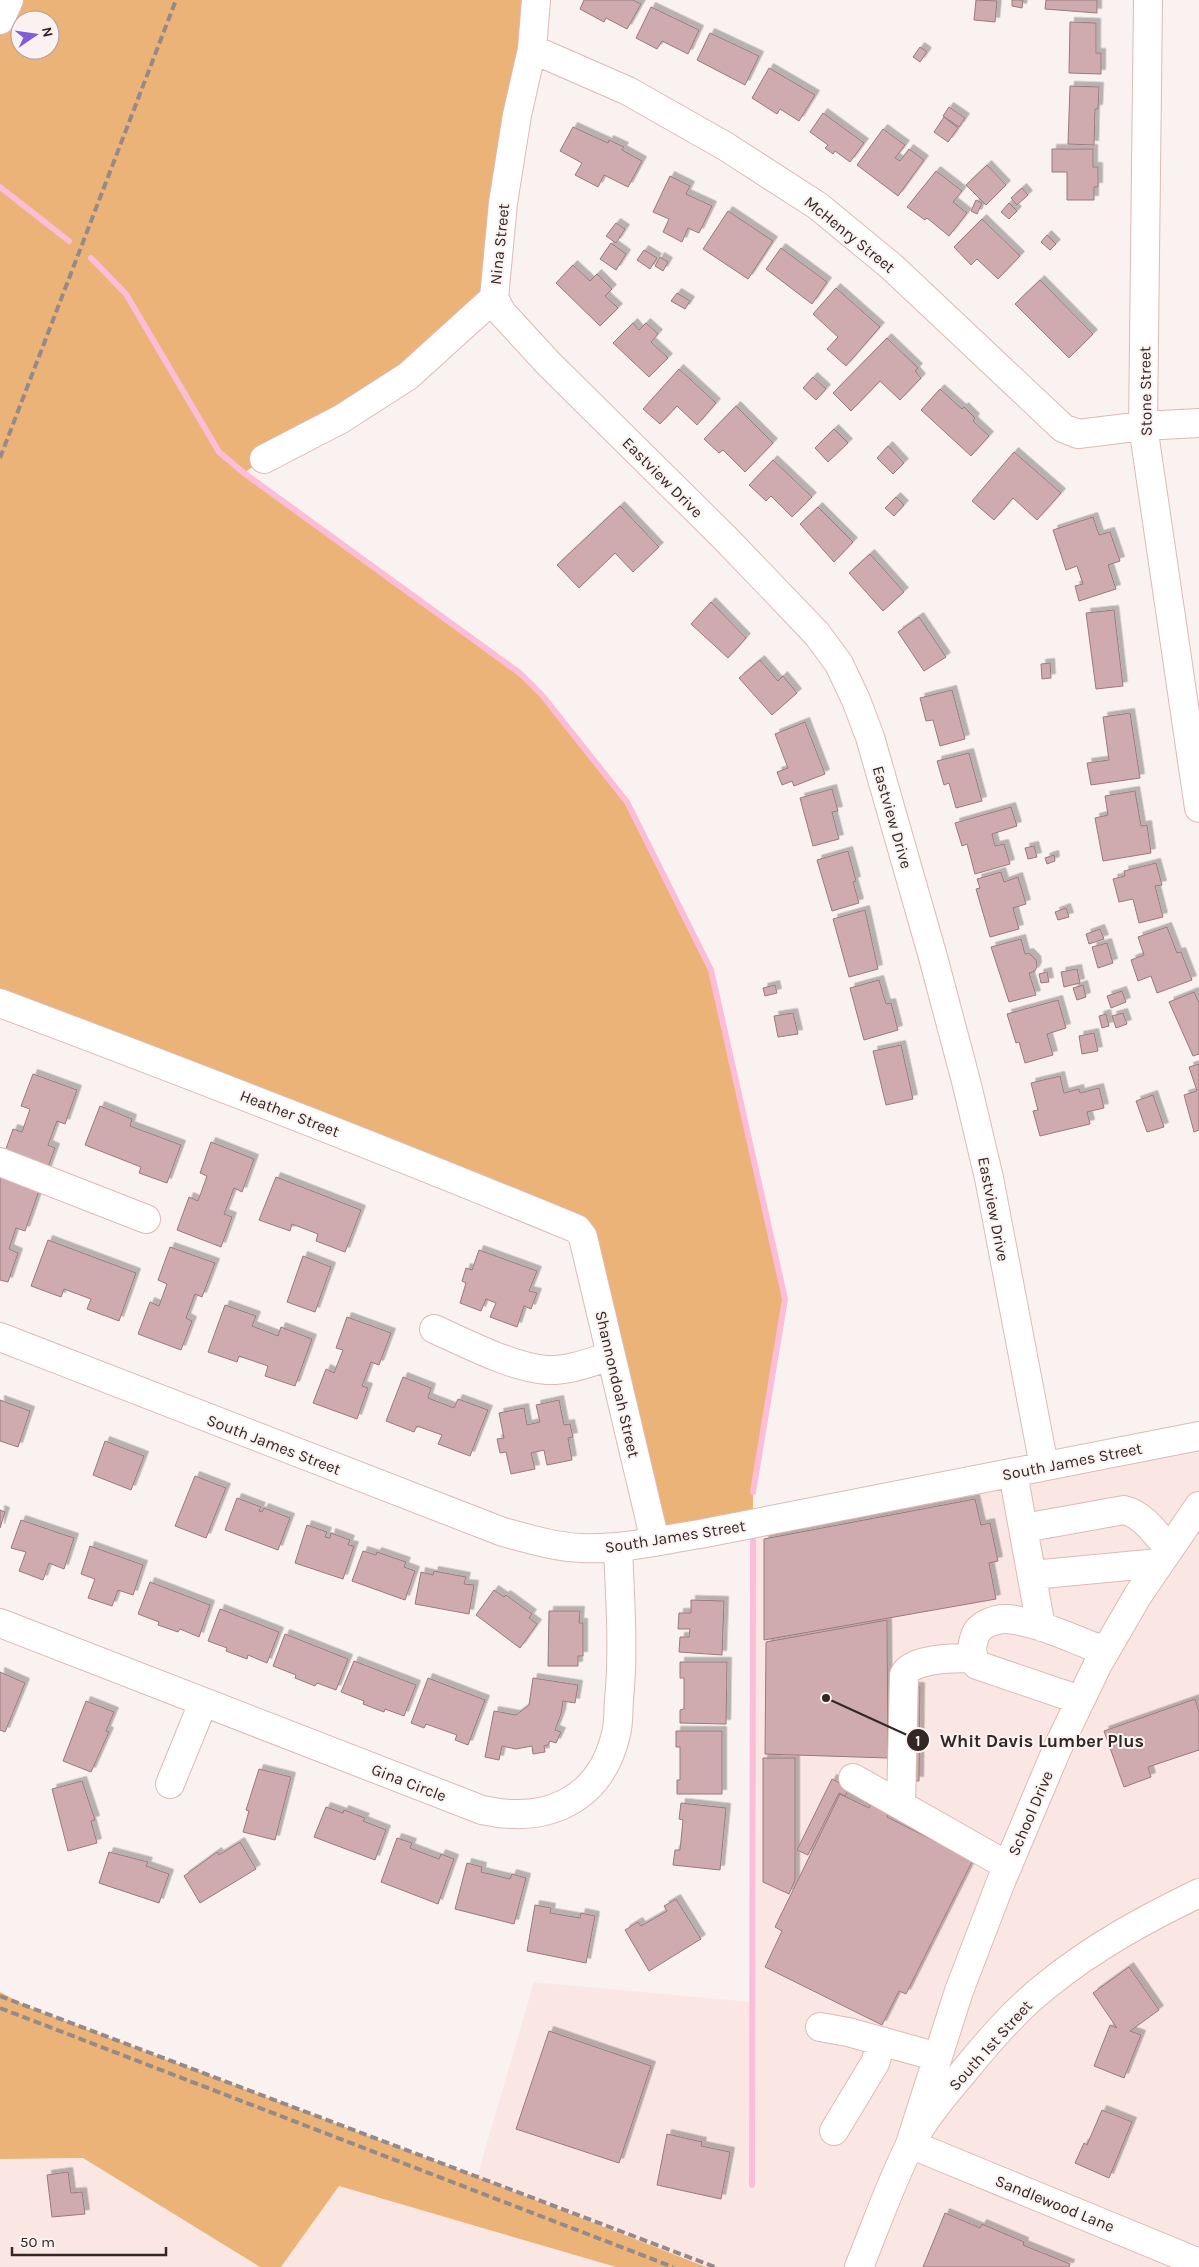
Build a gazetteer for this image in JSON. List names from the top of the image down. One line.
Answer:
{"streets":{"street":["McHenry Street","Nina Street","Stone Street","Eastview Drive","Heather Street","Shannondoah Street","South James Street","Gina Circle","School Drive","South 1st Street","Sandlewood Lane"]},"crossings":[["McHenry Street","Nina Street"],["McHenry Street","Stone Street"],["Nina Street","Eastview Drive"],["Eastview Drive","South James Street"],["Heather Street","Shannondoah Street"],["Shannondoah Street","South James Street"],["South James Street","Gina Circle"],["School Drive","South 1st Street"],["School Drive","Sandlewood Lane"],["South 1st Street","Sandlewood Lane"]],"places":["Whit Davis Lumber Plus"],"scale_bar":"50 m","north":"right"}
